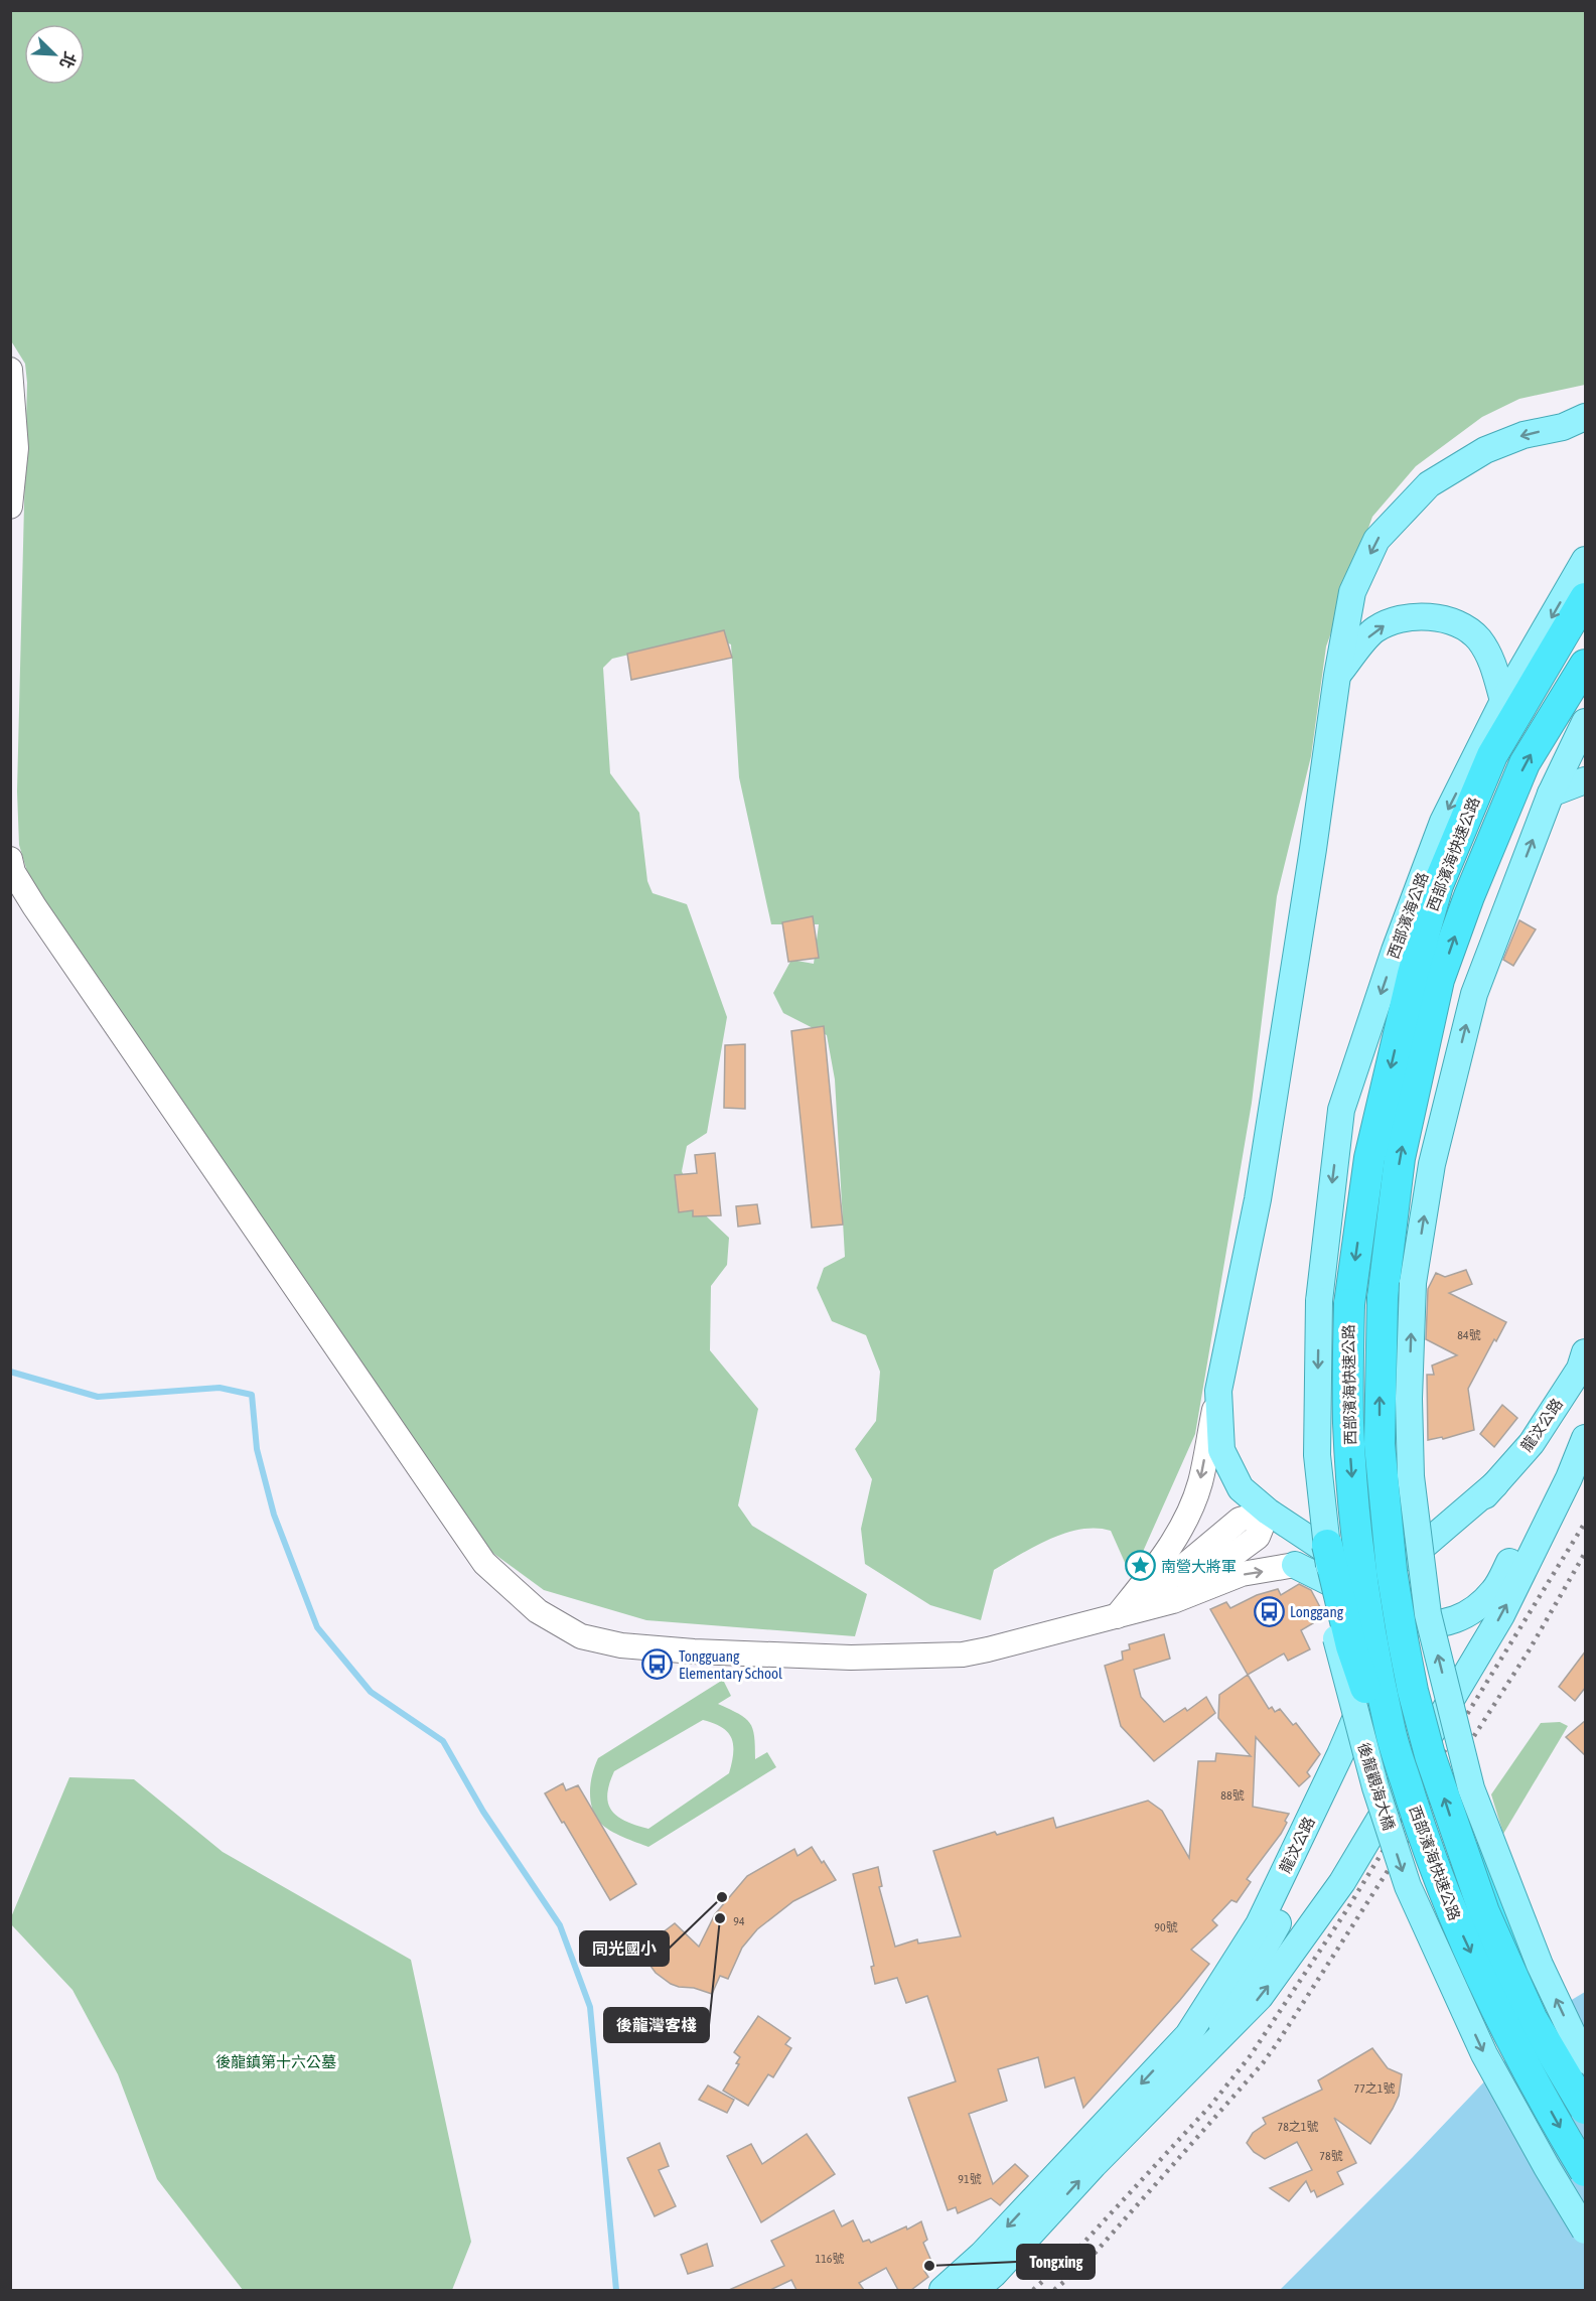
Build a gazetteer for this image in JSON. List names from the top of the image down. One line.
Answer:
{"streets":{"highway":["西部濱海快速公路"],"main road":["西部濱海公路","龍汶公路","後龍觀海大橋"]},"crossings":[["西部濱海公路","後龍觀海大橋"]],"parks":["後龍鎮第十六公墓"],"places":{"place":["南營大將軍"],"bus stop":["Longgang","Tongguang Elementary School"],"other":["同光國小","後龍灣客棧","Tongxing"]},"house_numbers":["84號","88號","94","90號","77之1號","78之1號","78號","91號","116號"],"north":"bottom right"}
